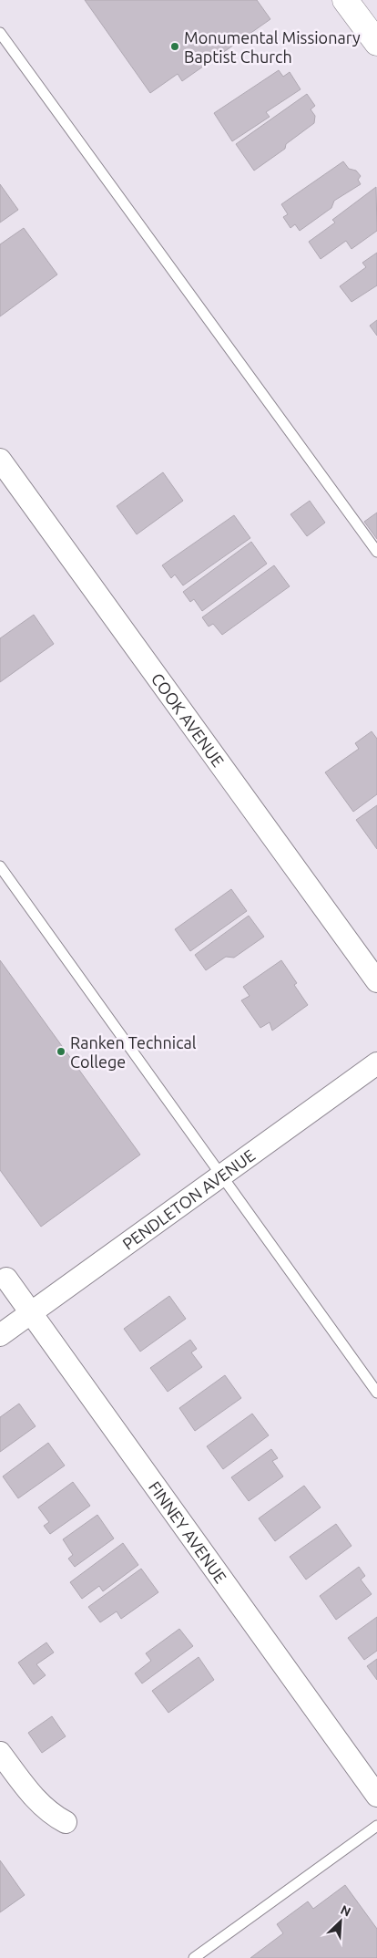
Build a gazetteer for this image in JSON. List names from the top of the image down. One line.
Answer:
{"streets":{"street":["COOK AVENUE","PENDLETON AVENUE","FINNEY AVENUE"]},"crossings":[["PENDLETON AVENUE","FINNEY AVENUE"]],"places":["Monumental Missionary Baptist Church","Ranken Technical College"],"north":"top right"}
